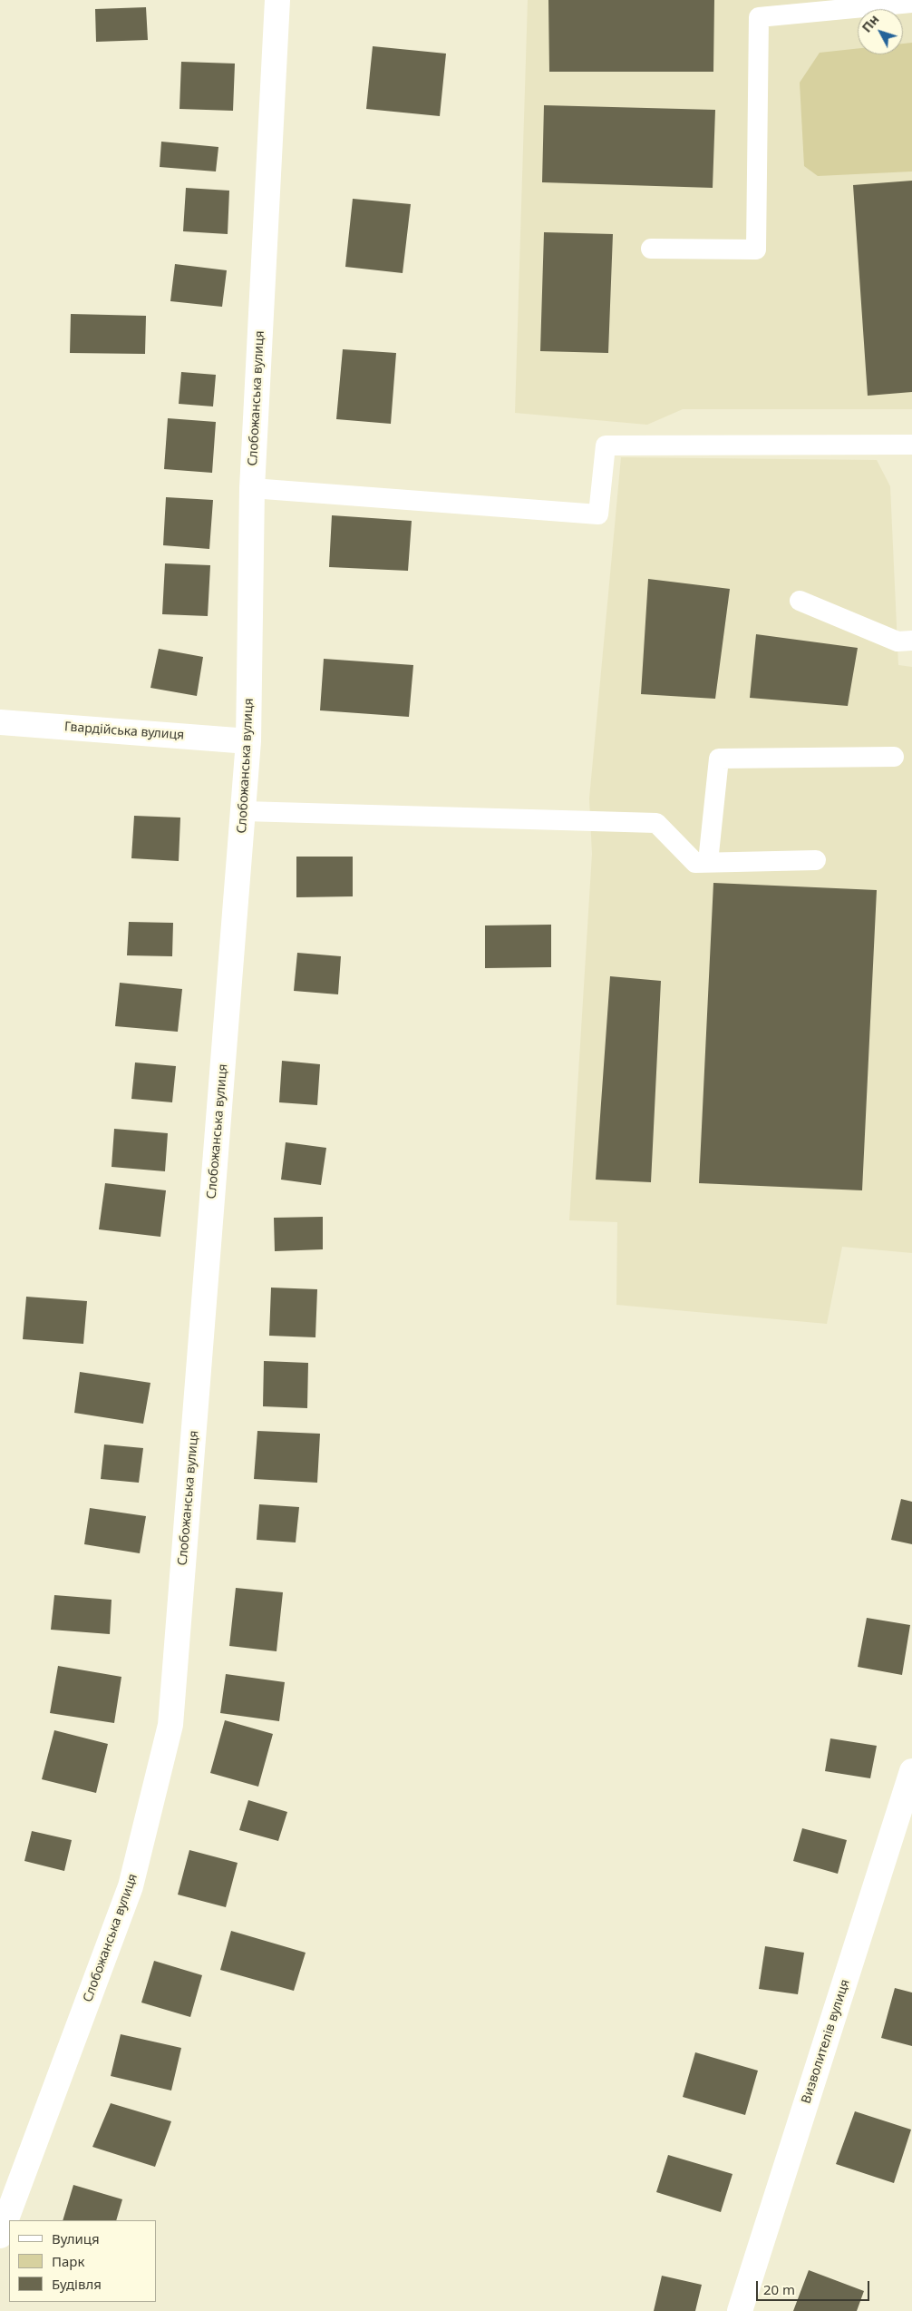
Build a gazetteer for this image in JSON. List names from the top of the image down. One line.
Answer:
{"streets":{"street":["Слобожанська вулиця","Гвардійська вулиця","Визволителів вулиця"]},"crossings":[["Слобожанська вулиця","Гвардійська вулиця"]],"legend":["Вулиця","Парк","Будівля"],"scale_bar":"20 m","north":"top left"}
